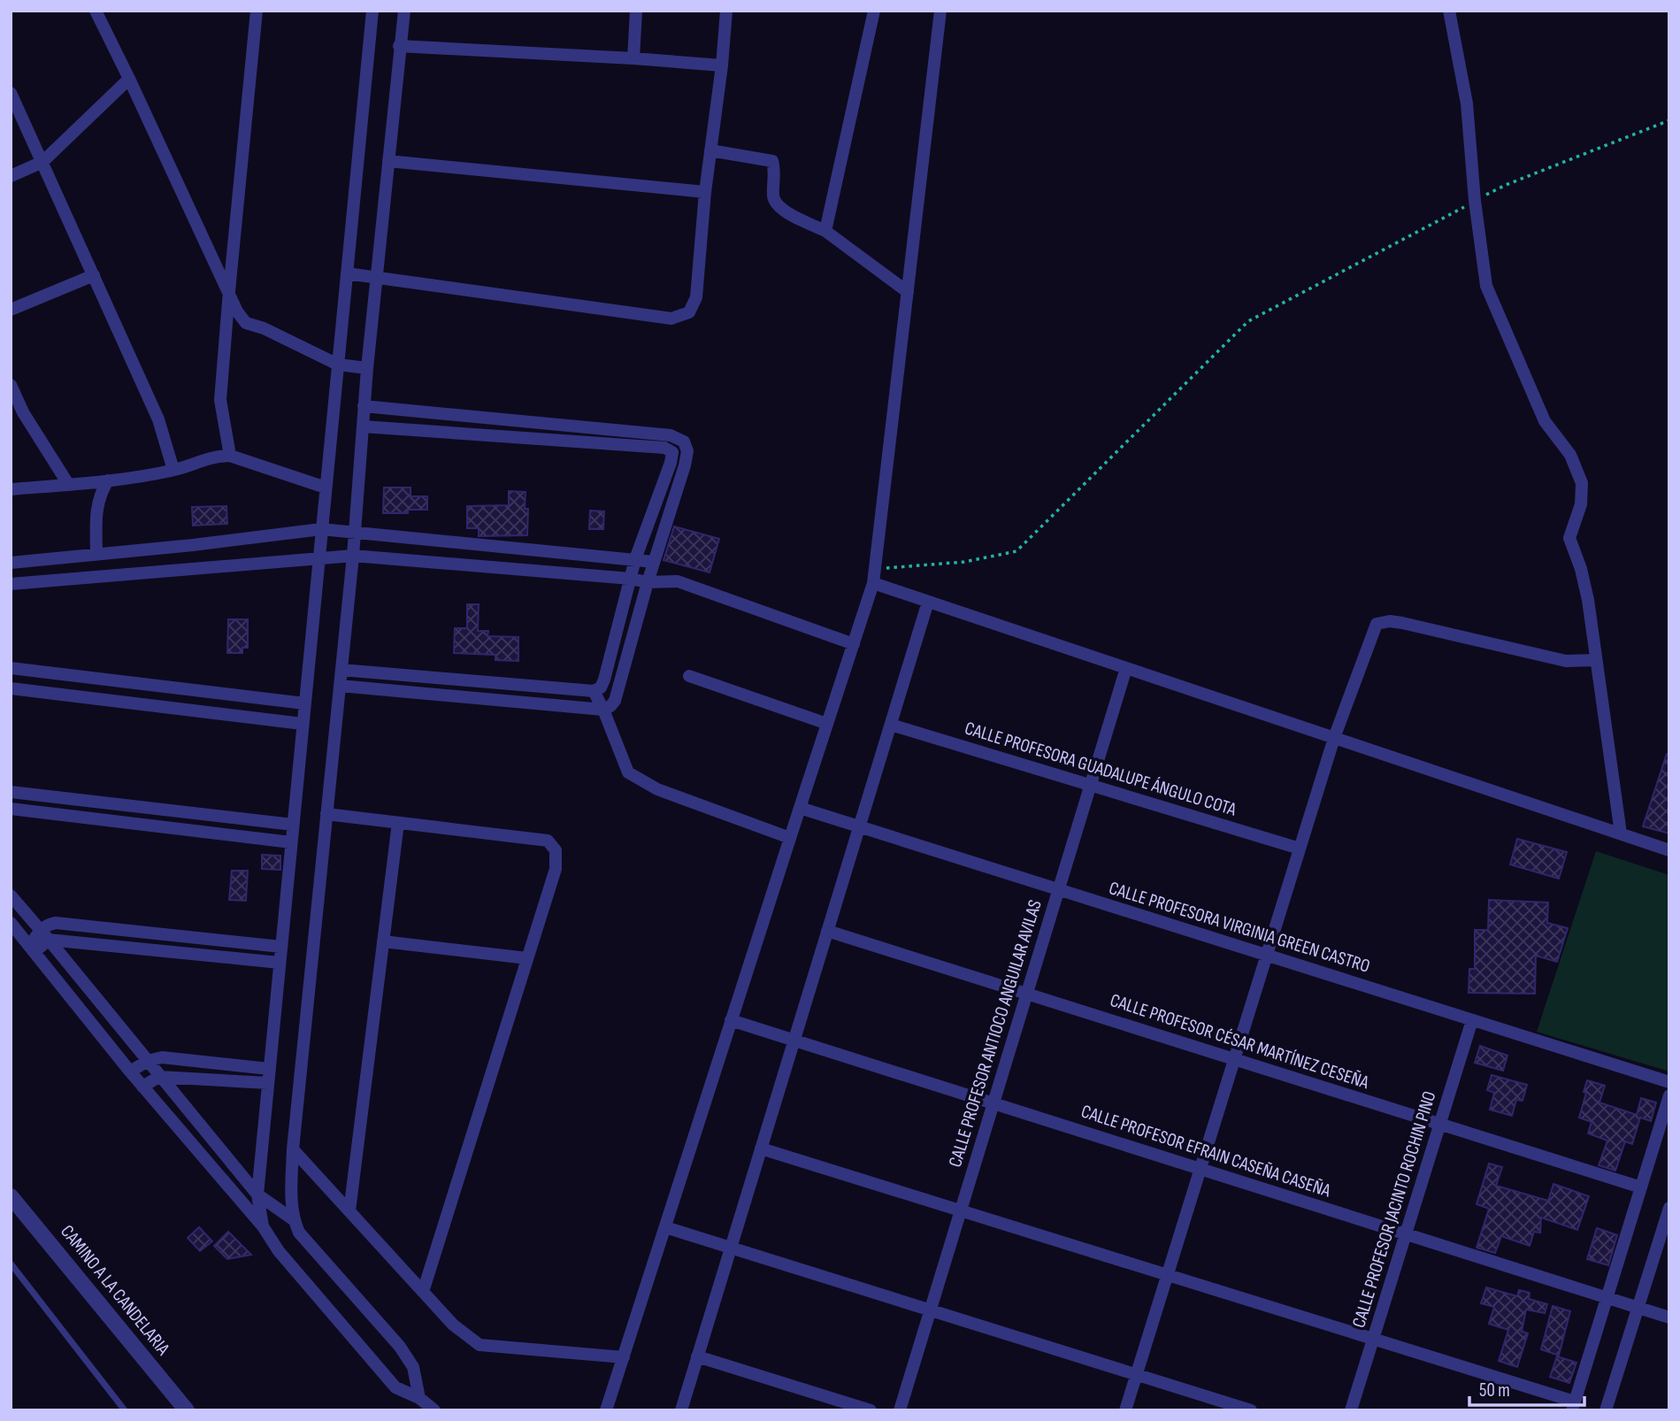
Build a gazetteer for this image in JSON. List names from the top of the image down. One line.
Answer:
{"streets":{"street":["CALLE PROFESORA GUADALUPE ÁNGULO COTA","CALLE PROFESORA VIRGINIA GREEN CASTRO","CALLE PROFESOR ANTIOCO ANGUILAR AVILAS","CALLE PROFESOR CÉSAR MARTÍNEZ CESEÑA","CALLE PROFESOR EFRAIN CASEÑA CASEÑA","CALLE PROFESOR JACINTO ROCHIN PINO","CAMINO A LA CANDELARIA"]},"crossings":[["CALLE PROFESORA GUADALUPE ÁNGULO COTA","CALLE PROFESOR ANTIOCO ANGUILAR AVILAS"],["CALLE PROFESORA VIRGINIA GREEN CASTRO","CALLE PROFESOR ANTIOCO ANGUILAR AVILAS"],["CALLE PROFESORA VIRGINIA GREEN CASTRO","CALLE PROFESOR JACINTO ROCHIN PINO"],["CALLE PROFESOR ANTIOCO ANGUILAR AVILAS","CALLE PROFESOR CÉSAR MARTÍNEZ CESEÑA"],["CALLE PROFESOR ANTIOCO ANGUILAR AVILAS","CALLE PROFESOR EFRAIN CASEÑA CASEÑA"],["CALLE PROFESOR CÉSAR MARTÍNEZ CESEÑA","CALLE PROFESOR JACINTO ROCHIN PINO"],["CALLE PROFESOR EFRAIN CASEÑA CASEÑA","CALLE PROFESOR JACINTO ROCHIN PINO"]],"scale_bar":"50 m"}
